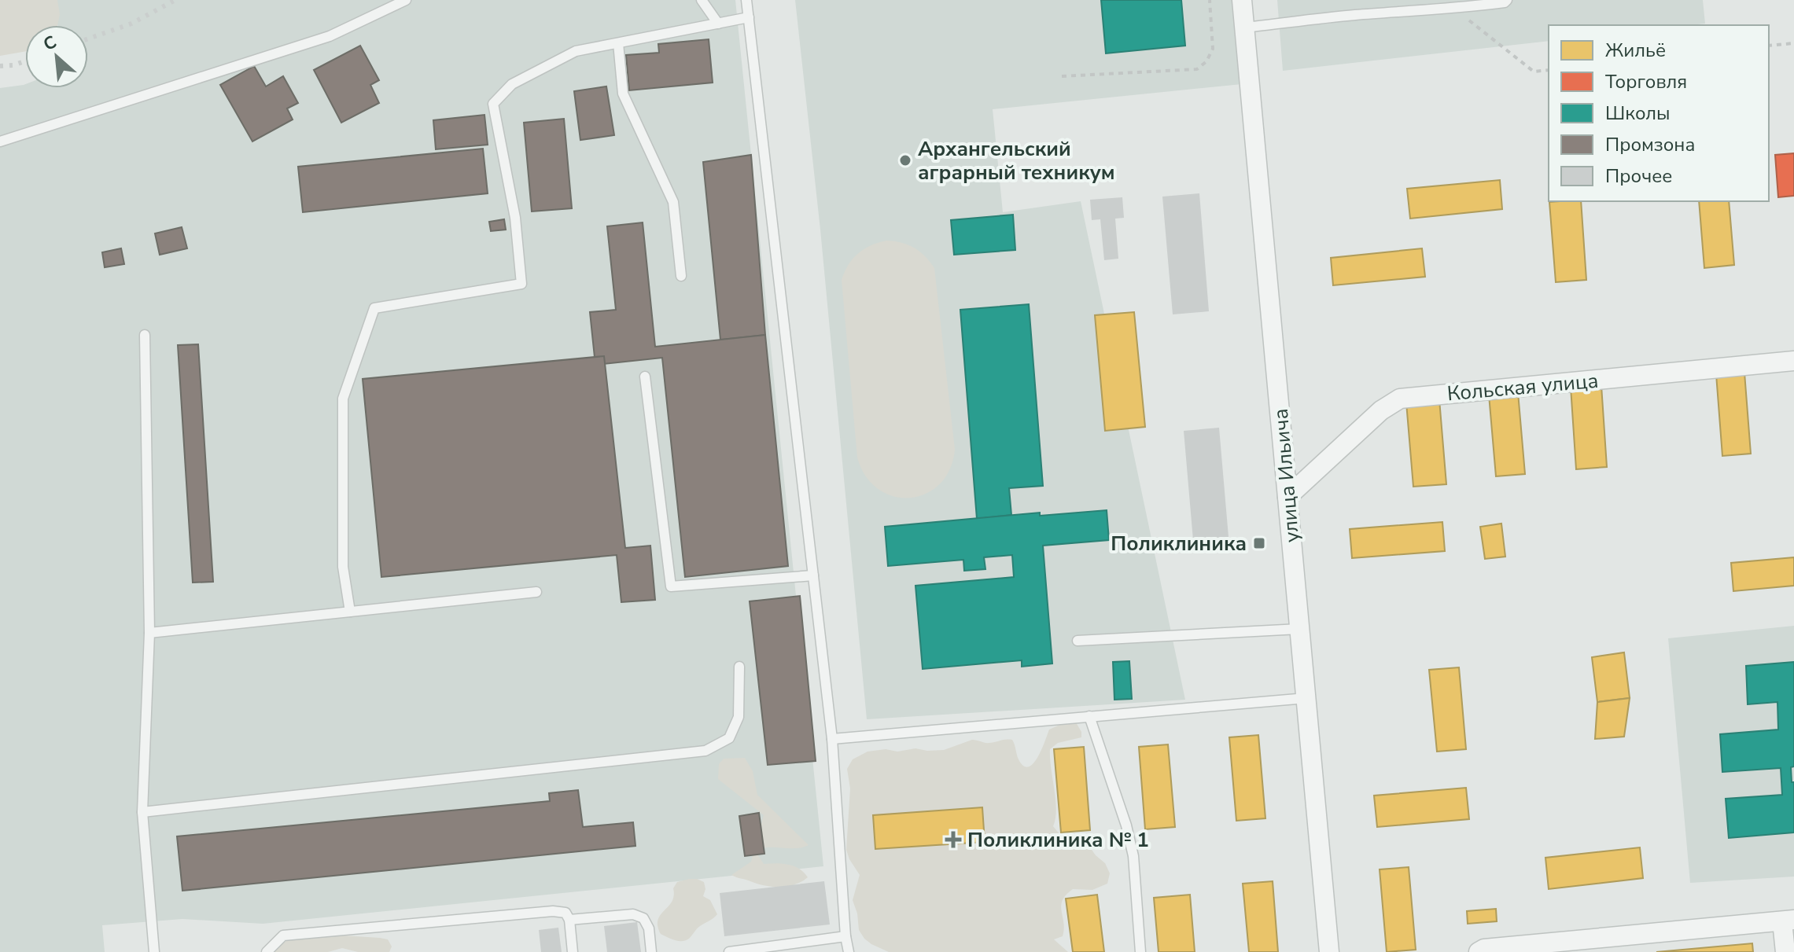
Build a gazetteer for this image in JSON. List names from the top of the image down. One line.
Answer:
{"streets":{"street":["Кольская улица","улица Ильича"]},"crossings":[["Кольская улица","улица Ильича"]],"places":{"other":["Архангельский аграрный техникум"],"transit":["Поликлиника"],"health":["Поликлиника № 1"]},"legend":["Жильё","Торговля","Школы","Промзона","Прочее"],"north":"top left"}
